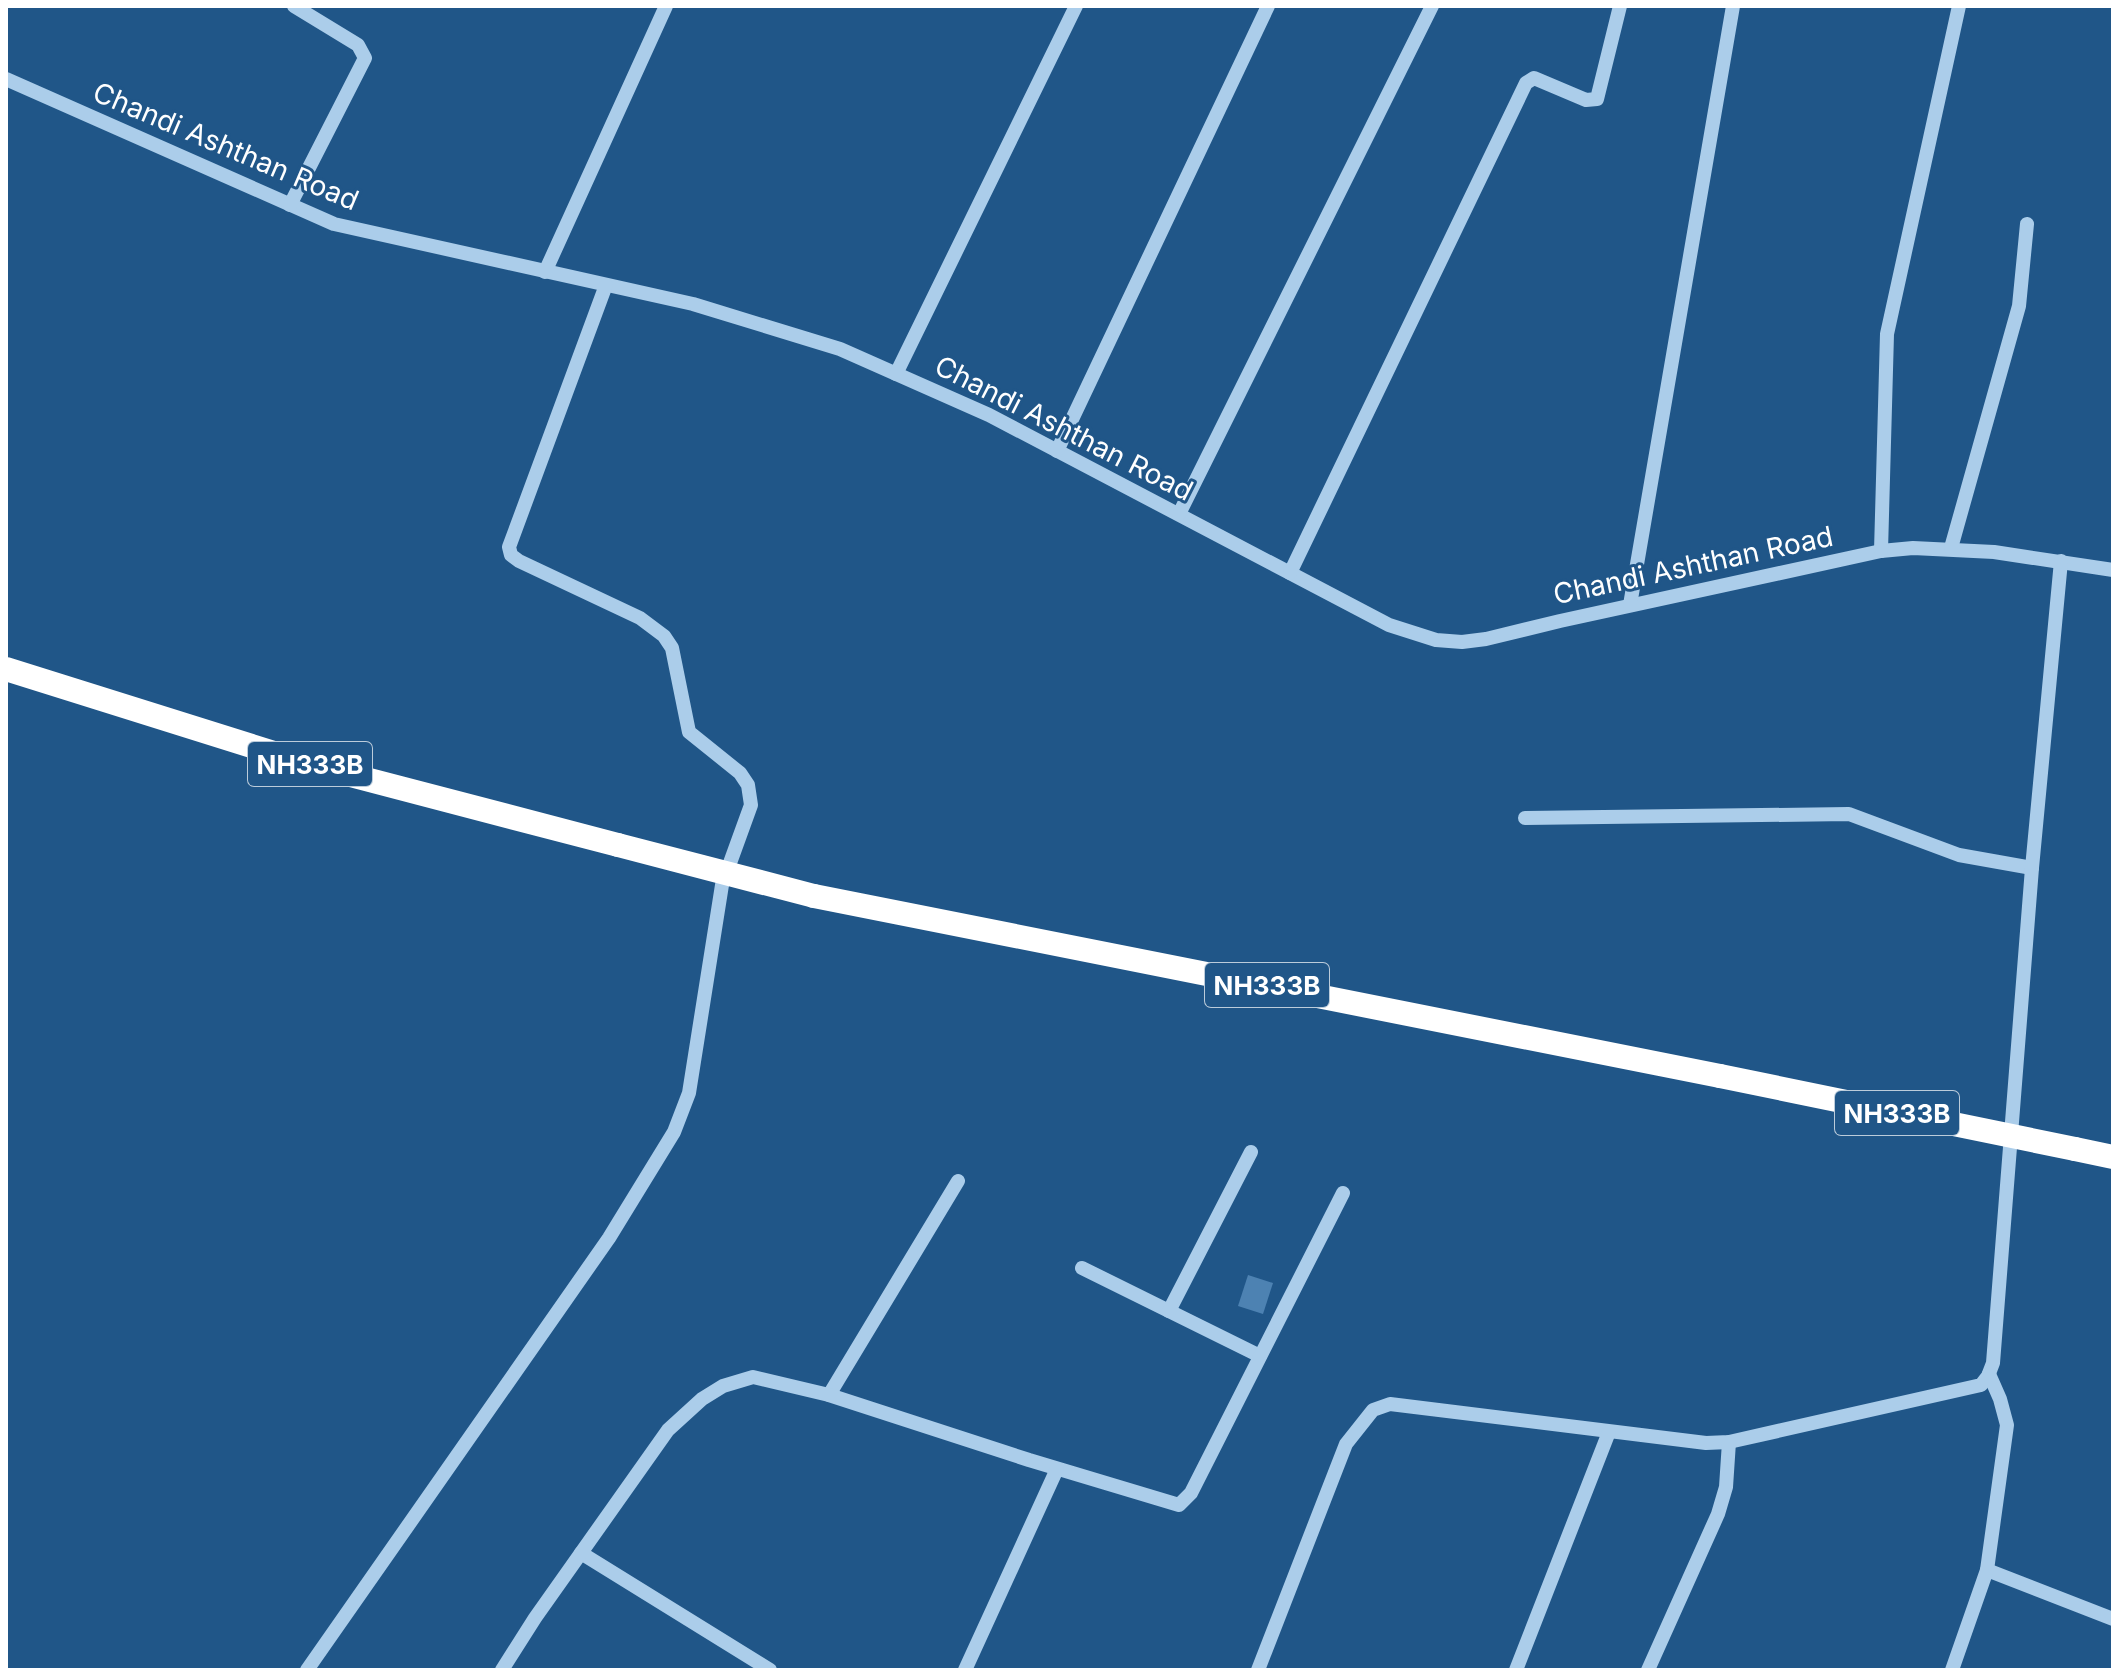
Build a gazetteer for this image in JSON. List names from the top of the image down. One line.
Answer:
{"streets":{"highway":["NH333B"],"street":["Chandi Ashthan Road"]}}
